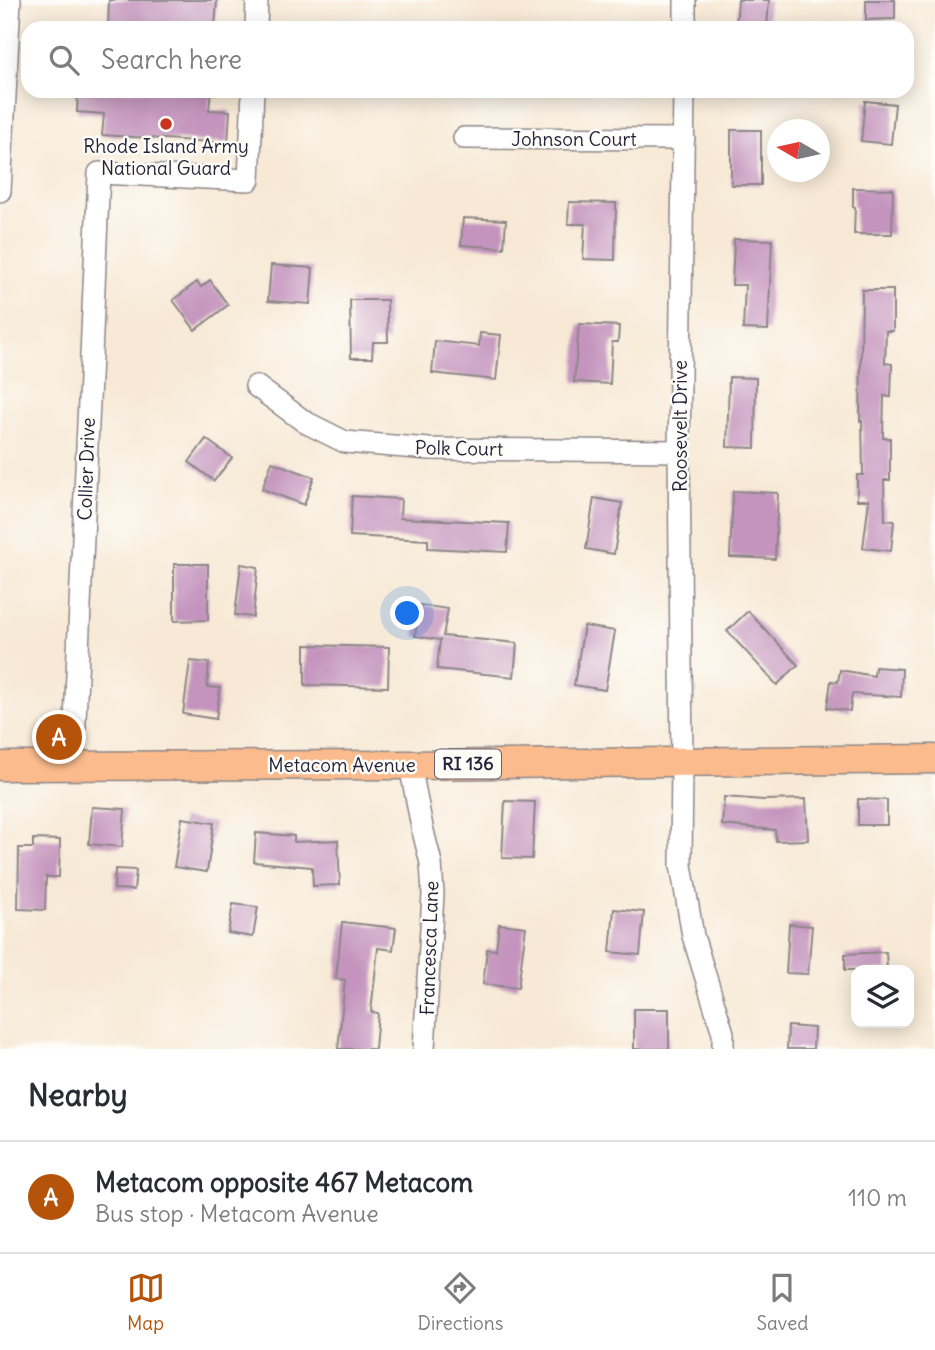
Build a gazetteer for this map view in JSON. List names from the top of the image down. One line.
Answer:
{"streets":{"main road":["RI 136","Metacom Avenue"],"street":["Johnson Court","Roosevelt Drive","Polk Court","Collier Drive","Francesca Lane"]},"crossings":[["Johnson Court","Roosevelt Drive"],["Roosevelt Drive","Polk Court"],["Roosevelt Drive","Metacom Avenue"],["Collier Drive","Metacom Avenue"],["Metacom Avenue","Francesca Lane"]],"places":["Rhode Island Army National Guard"],"north":"left","page":{"search":"Search here","pins":"A","heading":"Nearby","list":[{"mark":"A","name":"Metacom opposite 467 Metacom","note":"Bus stop · Metacom Avenue","value":"110 m"}],"nav":["Map","Directions","Saved"]}}
